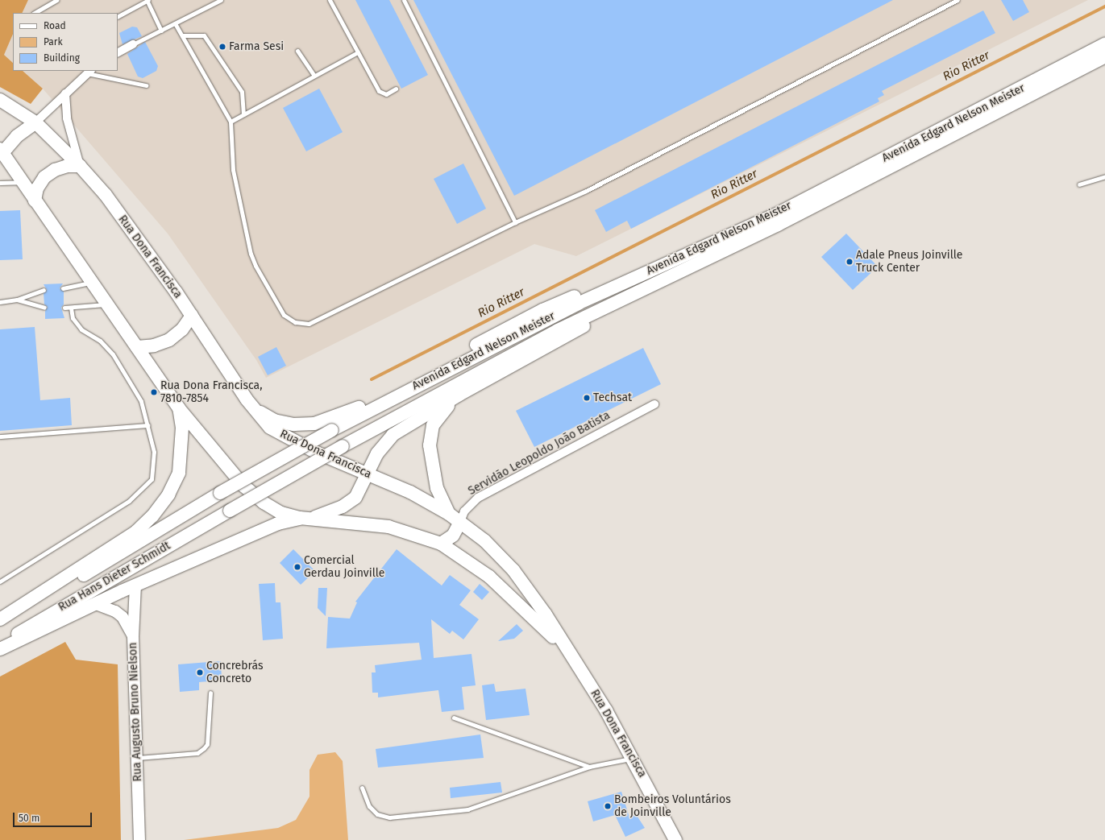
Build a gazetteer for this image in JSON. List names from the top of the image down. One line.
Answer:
{"streets":{"main road":["Avenida Edgard Nelson Meister","Rua Dona Francisca","Rua Hans Dieter Schmidt","Rua Augusto Bruno Nielson"],"street":["Servidão Leopoldo João Batista"]},"crossings":[["Avenida Edgard Nelson Meister","Rua Hans Dieter Schmidt"],["Rua Dona Francisca","Servidão Leopoldo João Batista"]],"water":["Rio Ritter"],"places":["Farma Sesi","Adale Pneus Joinville Truck Center","Rua Dona Francisca, 7810-7854","Techsat","Comercial Gerdau Joinville","Concrebrás Concreto","Bombeiros Voluntários de Joinville"],"legend":["Road","Park","Building"],"scale_bar":"50 m"}
